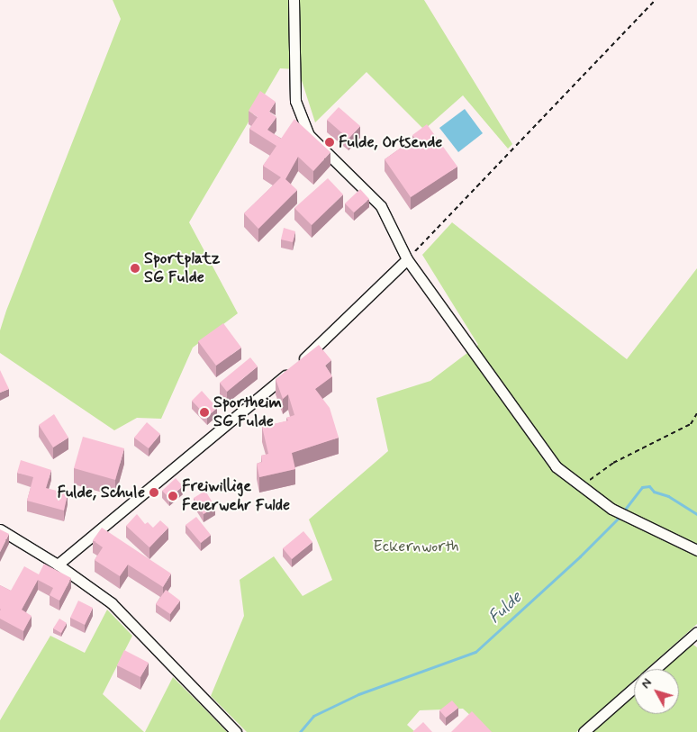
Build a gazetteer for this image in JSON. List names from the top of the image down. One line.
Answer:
{"water":["Fulde"],"parks":["Eckernworth"],"places":["Fulde, Ortsende","Sportplatz SG Fulde","Sportheim SG Fulde","Fulde, Schule","Freiwillige Feuerwehr Fulde"],"north":"top left"}
